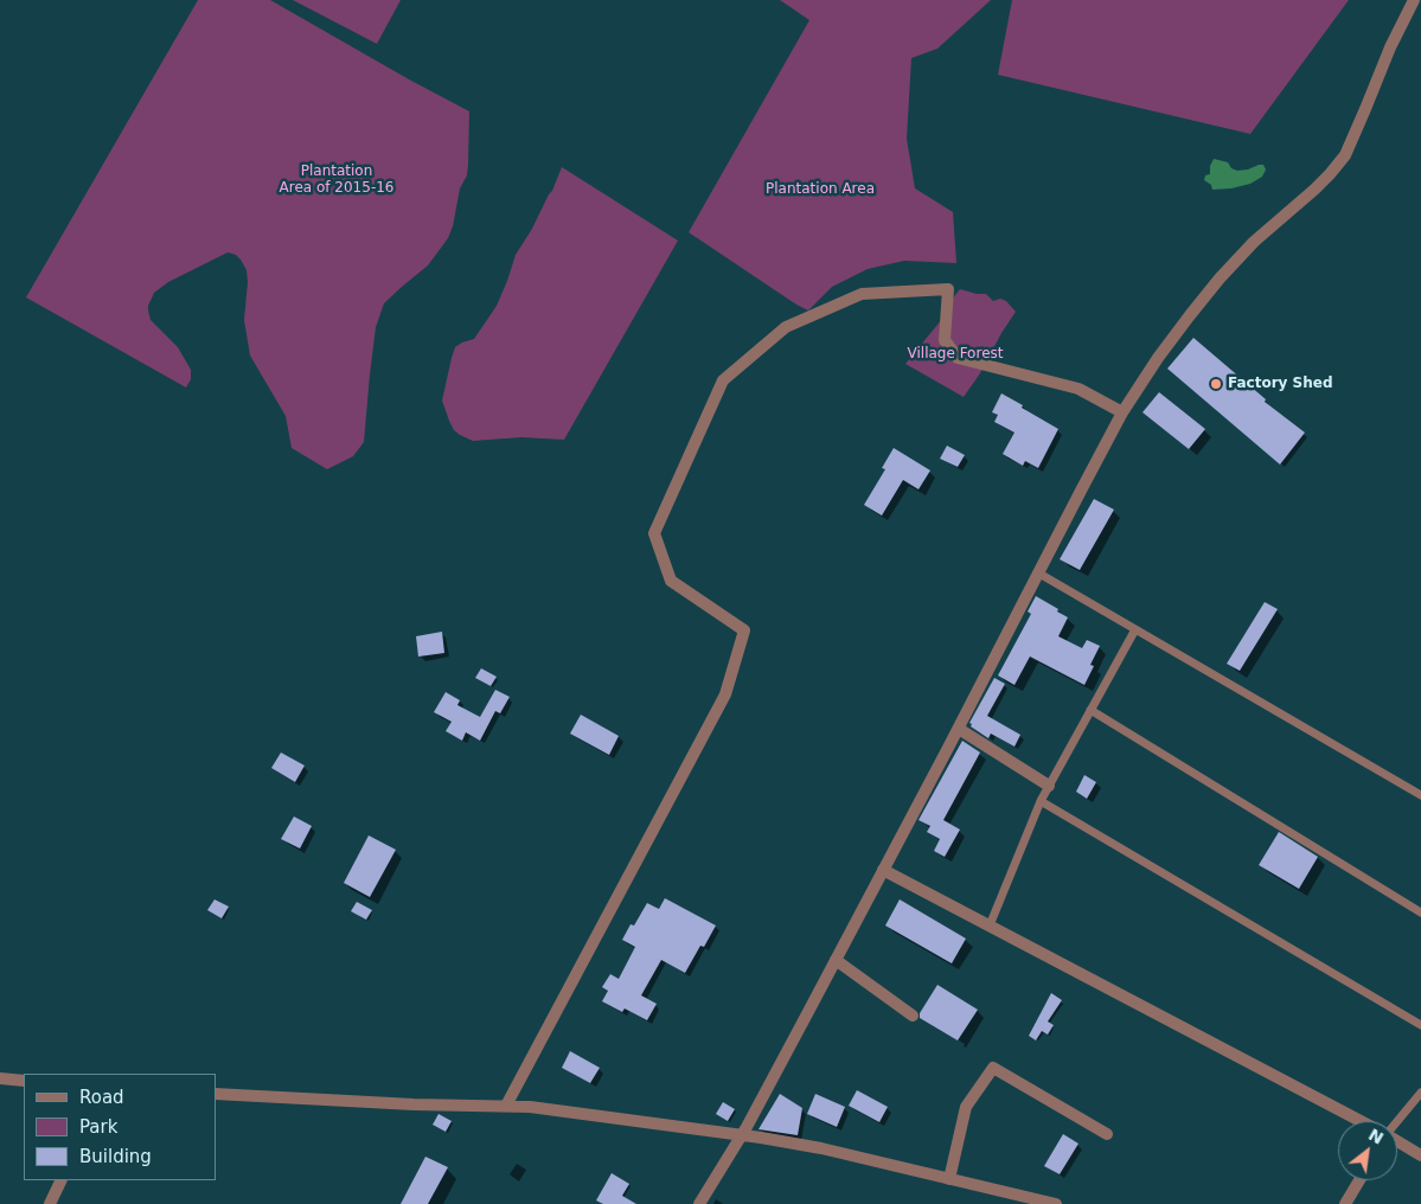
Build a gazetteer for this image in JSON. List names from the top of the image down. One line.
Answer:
{"parks":["Plantation Area of 2015-16","Plantation Area","Village Forest"],"places":["Factory Shed"],"legend":["Road","Park","Building"],"north":"top right"}
